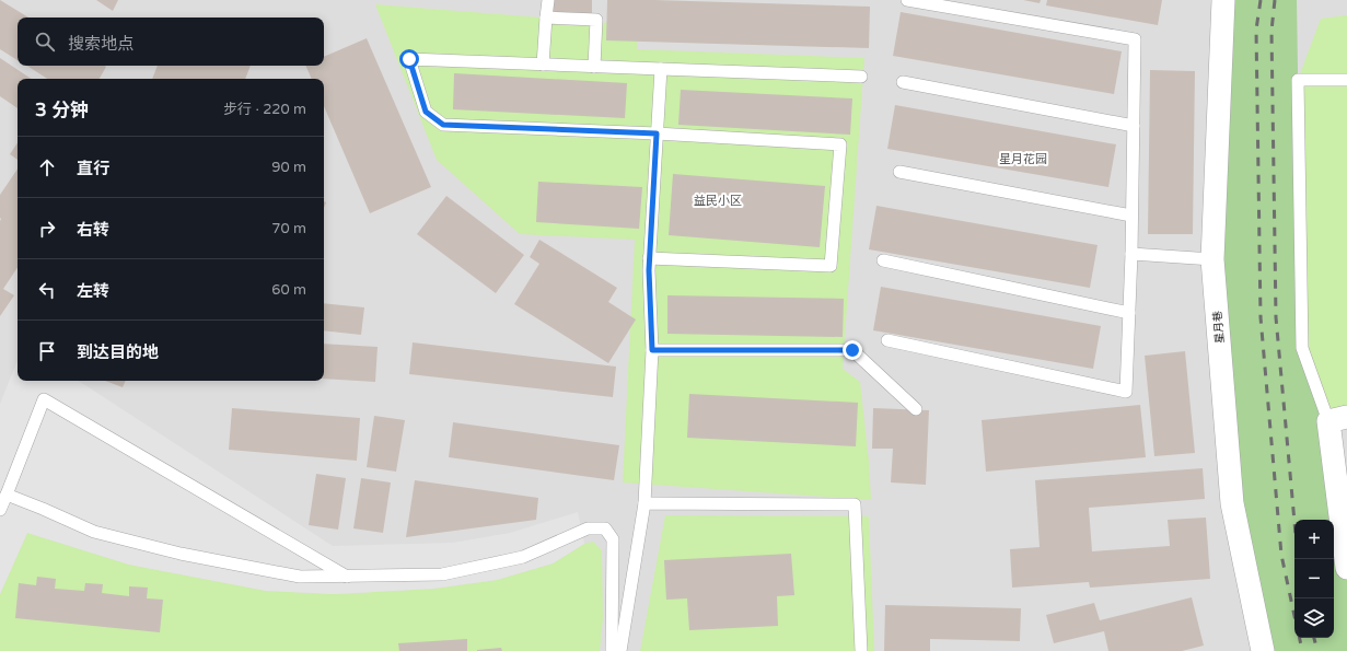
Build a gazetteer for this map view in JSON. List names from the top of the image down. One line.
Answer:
{"streets":{"street":["星月巷"]},"districts":["星月花园","益民小区"],"page":{"search":"搜索地点","heading":["3 分钟","步行 · 220 m"],"list":[["直行","90 m"],["右转","70 m"],["左转","60 m"],"到达目的地"],"map_buttons":["+","−"]}}
